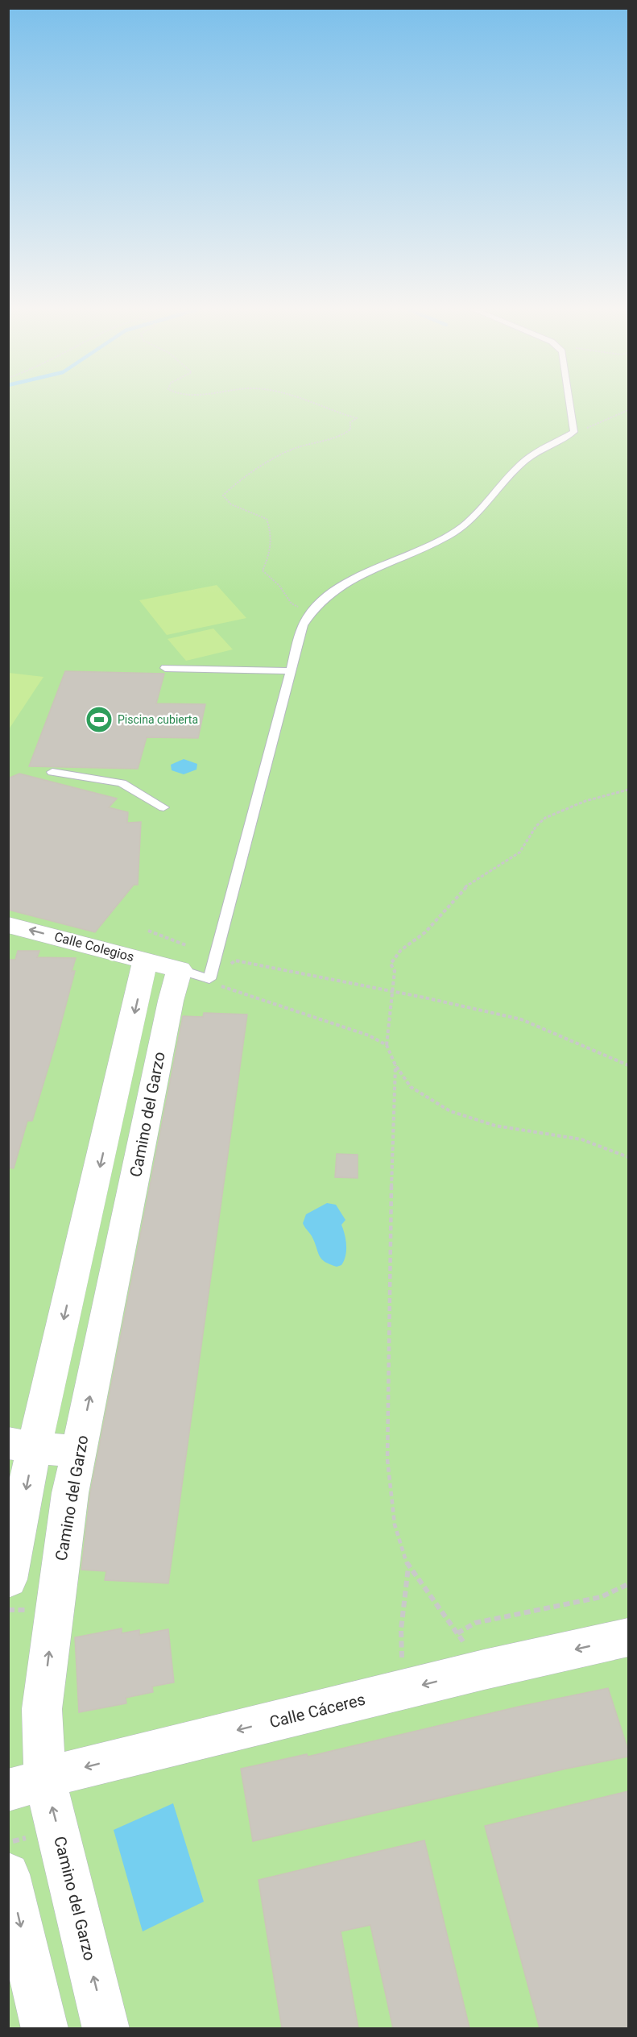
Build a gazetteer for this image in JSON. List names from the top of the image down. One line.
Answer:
{"streets":{"street":["Calle Colegios","Camino del Garzo","Calle Cáceres"]},"crossings":[["Calle Colegios","Camino del Garzo"],["Camino del Garzo","Calle Cáceres"]],"one_way":["Calle Colegios","Calle Cáceres"],"places":{"sports":["Piscina cubierta"]}}
